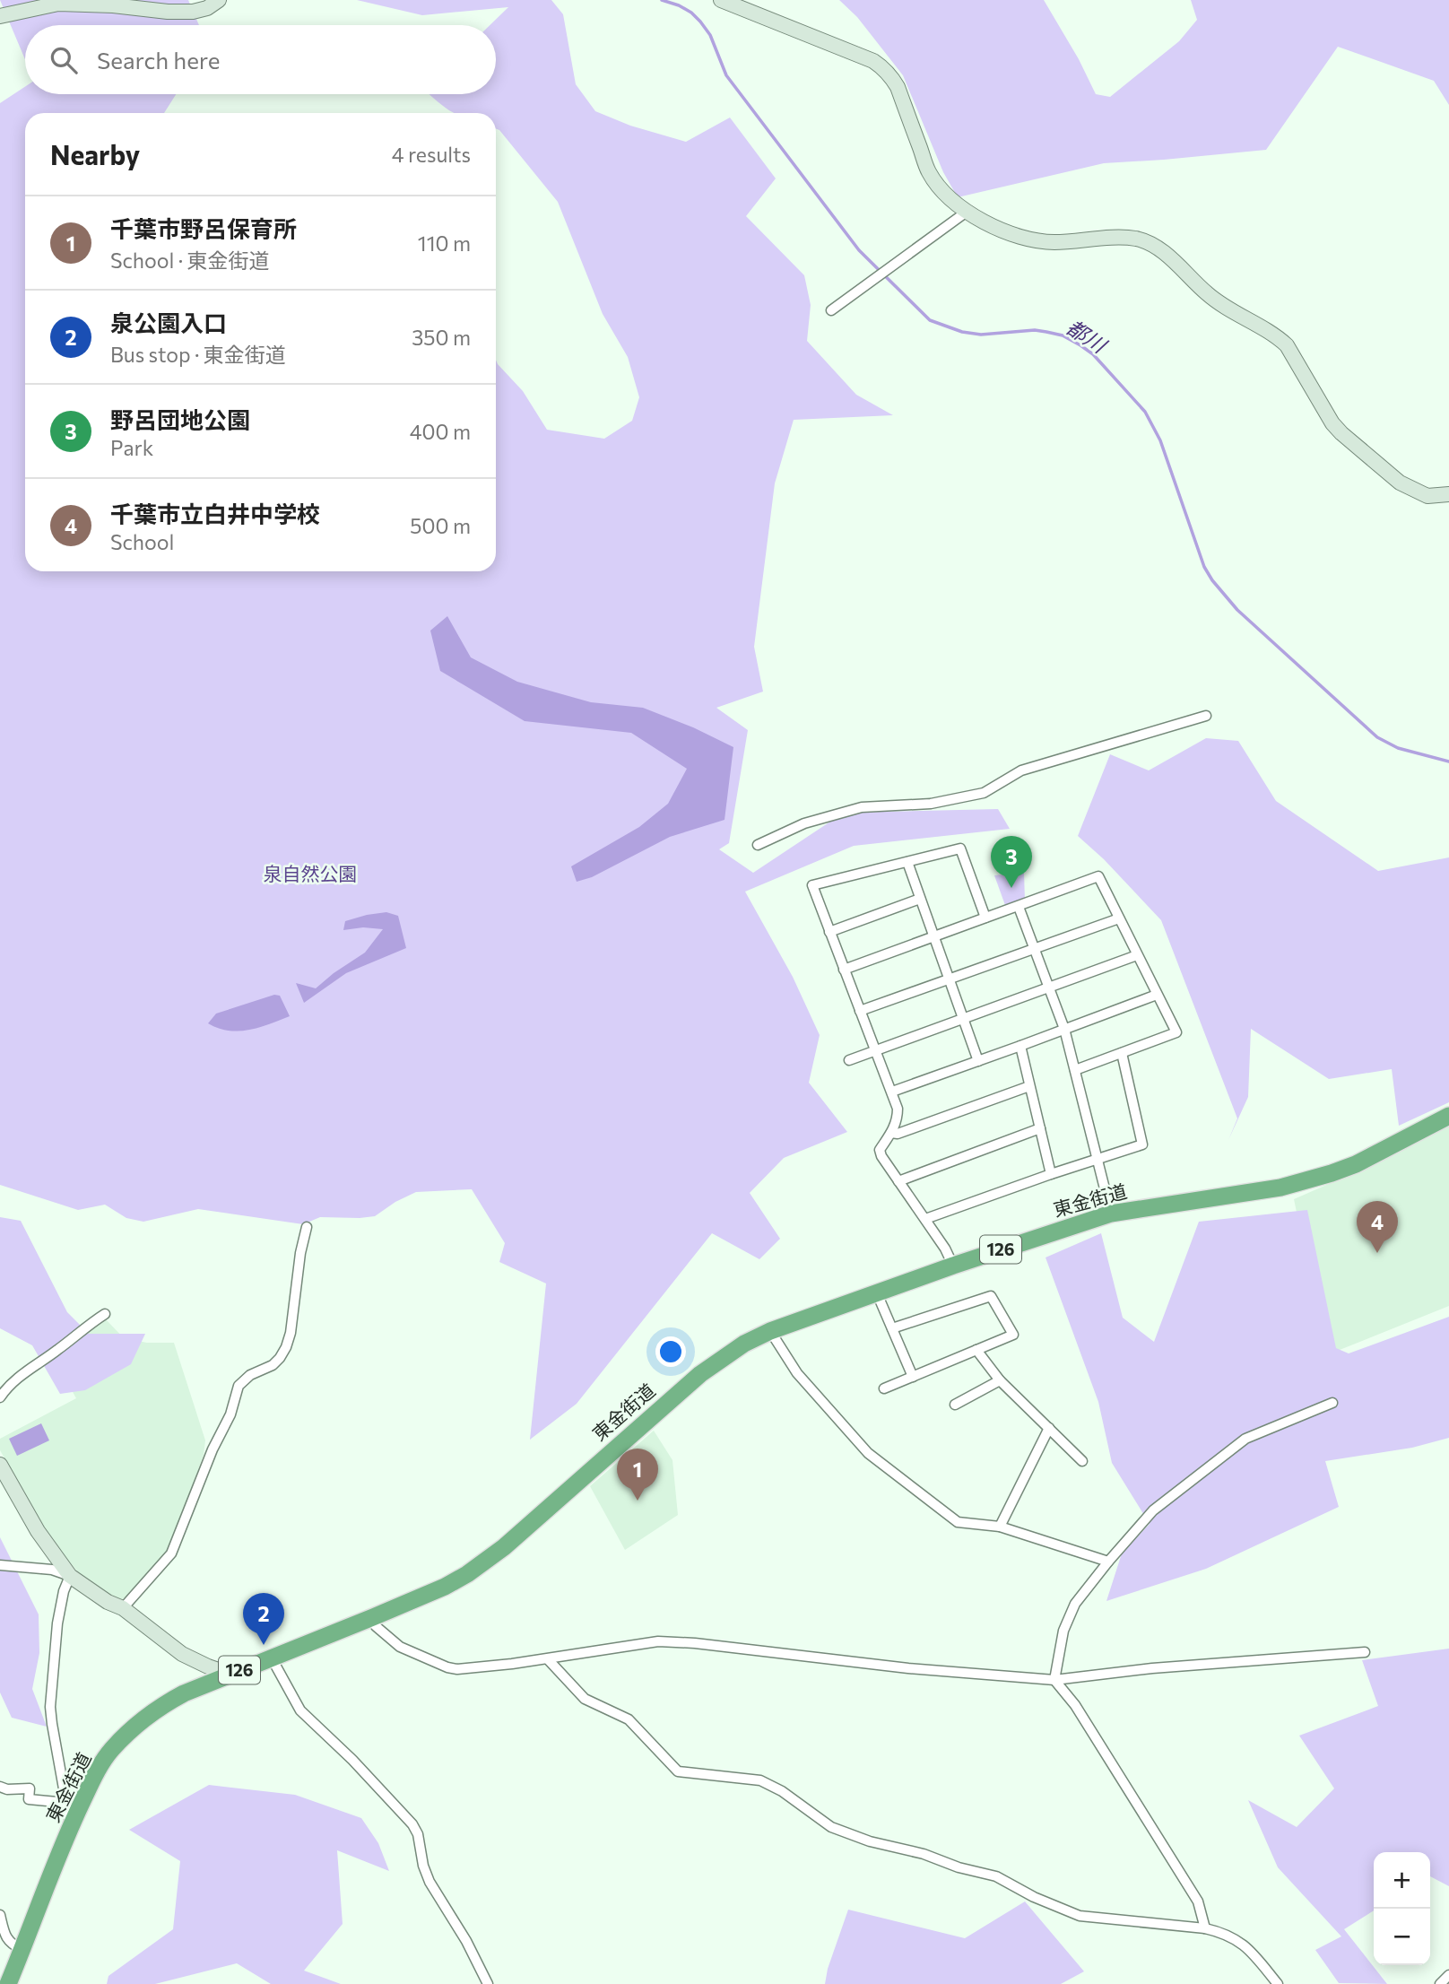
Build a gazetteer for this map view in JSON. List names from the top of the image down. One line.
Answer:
{"streets":{"highway":["東金街道","126"]},"water":["都川"],"parks":["泉自然公園"],"page":{"search":"Search here","heading":["Nearby","4 results"],"list":[{"mark":"1","name":"千葉市野呂保育所","note":"School · 東金街道","value":"110 m"},{"mark":"2","name":"泉公園入口","note":"Bus stop · 東金街道","value":"350 m"},{"mark":"3","name":"野呂団地公園","note":"Park","value":"400 m"},{"mark":"4","name":"千葉市立白井中学校","note":"School","value":"500 m"}],"pins":["3","4","1","2"],"map_buttons":["+","−"]}}
